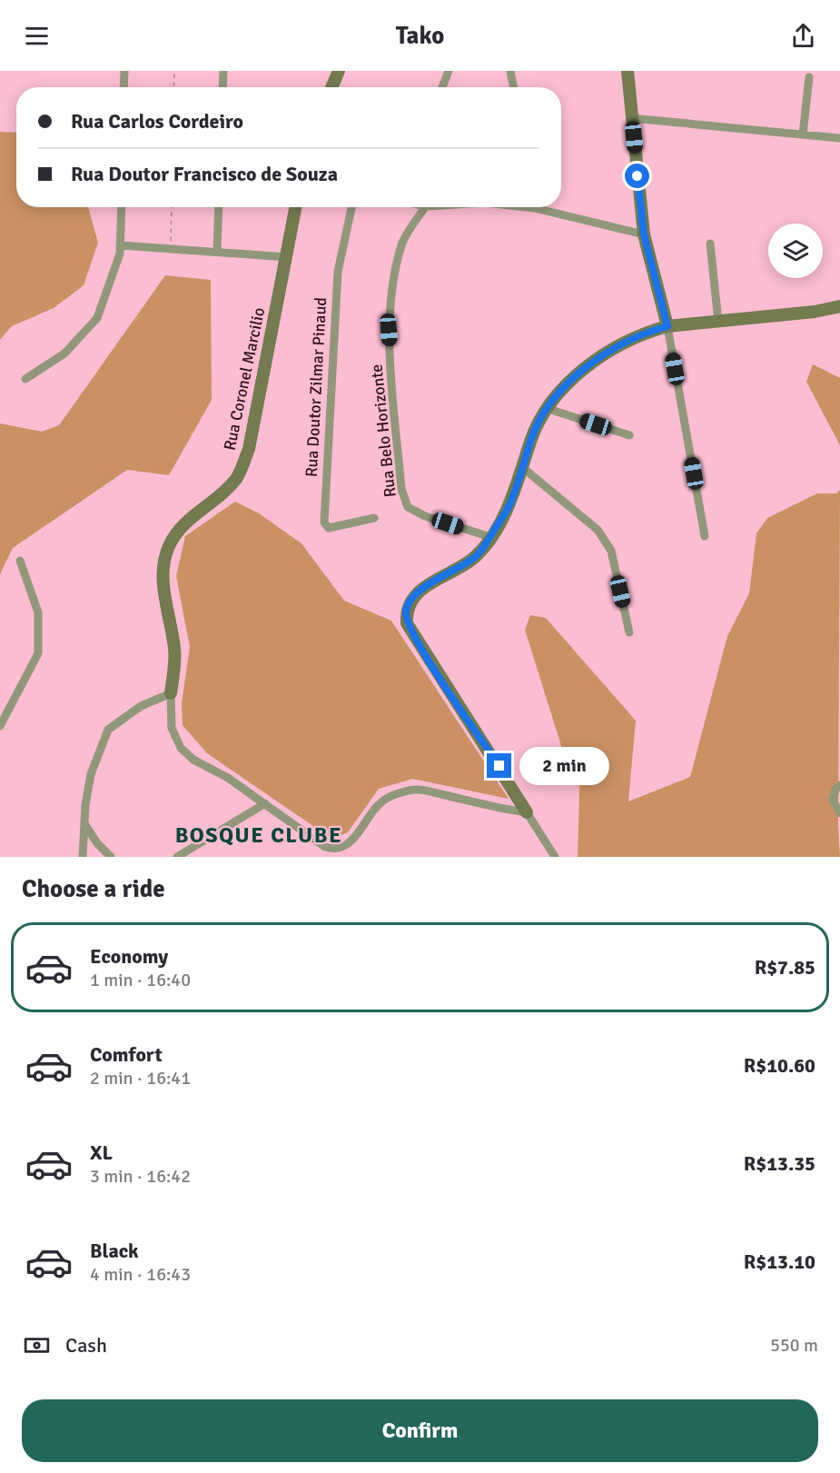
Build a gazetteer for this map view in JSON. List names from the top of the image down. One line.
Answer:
{"streets":{"street":["Rua Coronel Marcilio","Rua Doutor Zilmar Pinaud","Rua Belo Horizonte"]},"districts":["BOSQUE CLUBE"],"page":{"header":"Tako","banner":["Rua Carlos Cordeiro","Rua Doutor Francisco de Souza"],"bubble":"2 min","heading":"Choose a ride","list":[{"name":"Economy","note":"1 min · 16:40","value":"R$7.85"},{"name":"Comfort","note":"2 min · 16:41","value":"R$10.60"},{"name":"XL","note":"3 min · 16:42","value":"R$13.35"},{"name":"Black","note":"4 min · 16:43","value":"R$13.10"}],"pay":["Cash","550 m"],"buttons":"Confirm"}}
